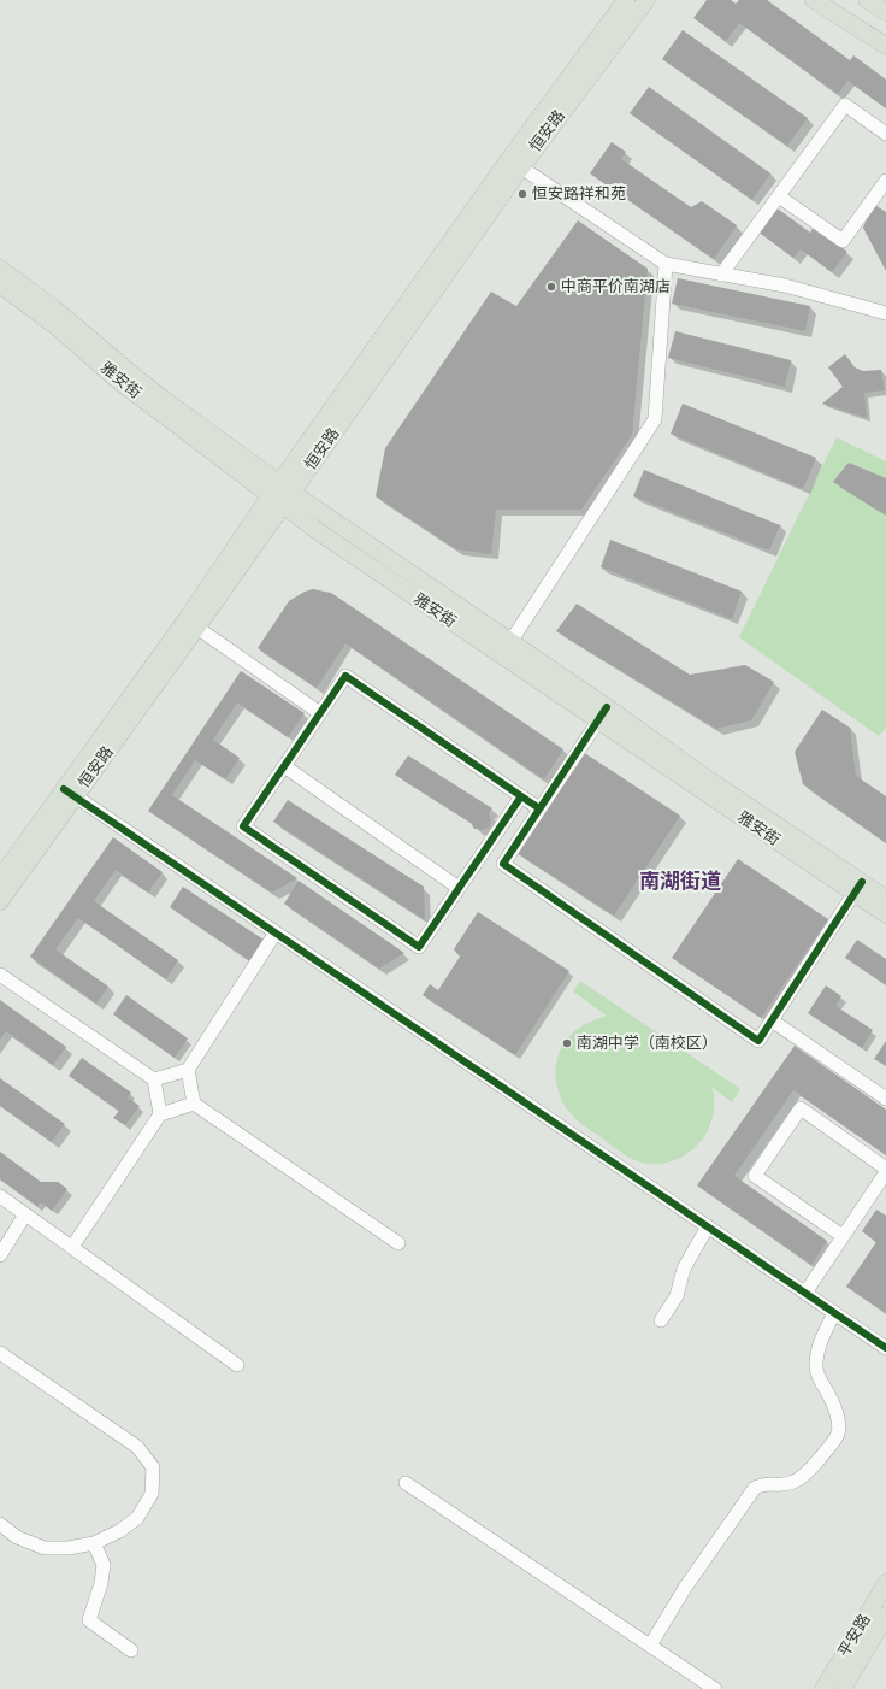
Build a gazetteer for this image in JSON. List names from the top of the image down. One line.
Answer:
{"streets":{"main road":["恒安路","雅安街","平安路"]},"crossings":[["恒安路","雅安街"]],"districts":["南湖街道"],"places":["恒安路祥和苑","中商平价南湖店","南湖中学（南校区）"]}
